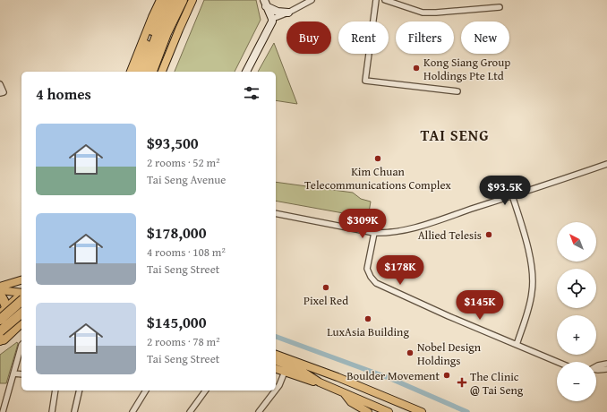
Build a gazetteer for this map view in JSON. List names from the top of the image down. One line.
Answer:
{"districts":["TAI SENG"],"places":{"other":["Kong Siang Group Holdings Pte Ltd","Kim Chuan Telecommunications Complex","Allied Telesis","Pixel Red","LuxAsia Building","Nobel Design Holdings","Boulder Movement"],"health":["The Clinic @ Tai Seng"]},"north":"top left","page":{"chip":["Buy","Rent","Filters","New"],"heading":"4 homes","list":[{"name":"$93,500","note":"2 rooms · 52 m² · Tai Seng Avenue"},{"name":"$178,000","note":"4 rooms · 108 m² · Tai Seng Street"},{"name":"$145,000","note":"2 rooms · 78 m² · Tai Seng Street"}],"price":["$93.5K","$309K","$178K","$145K"],"map_buttons":["+","−"]}}
